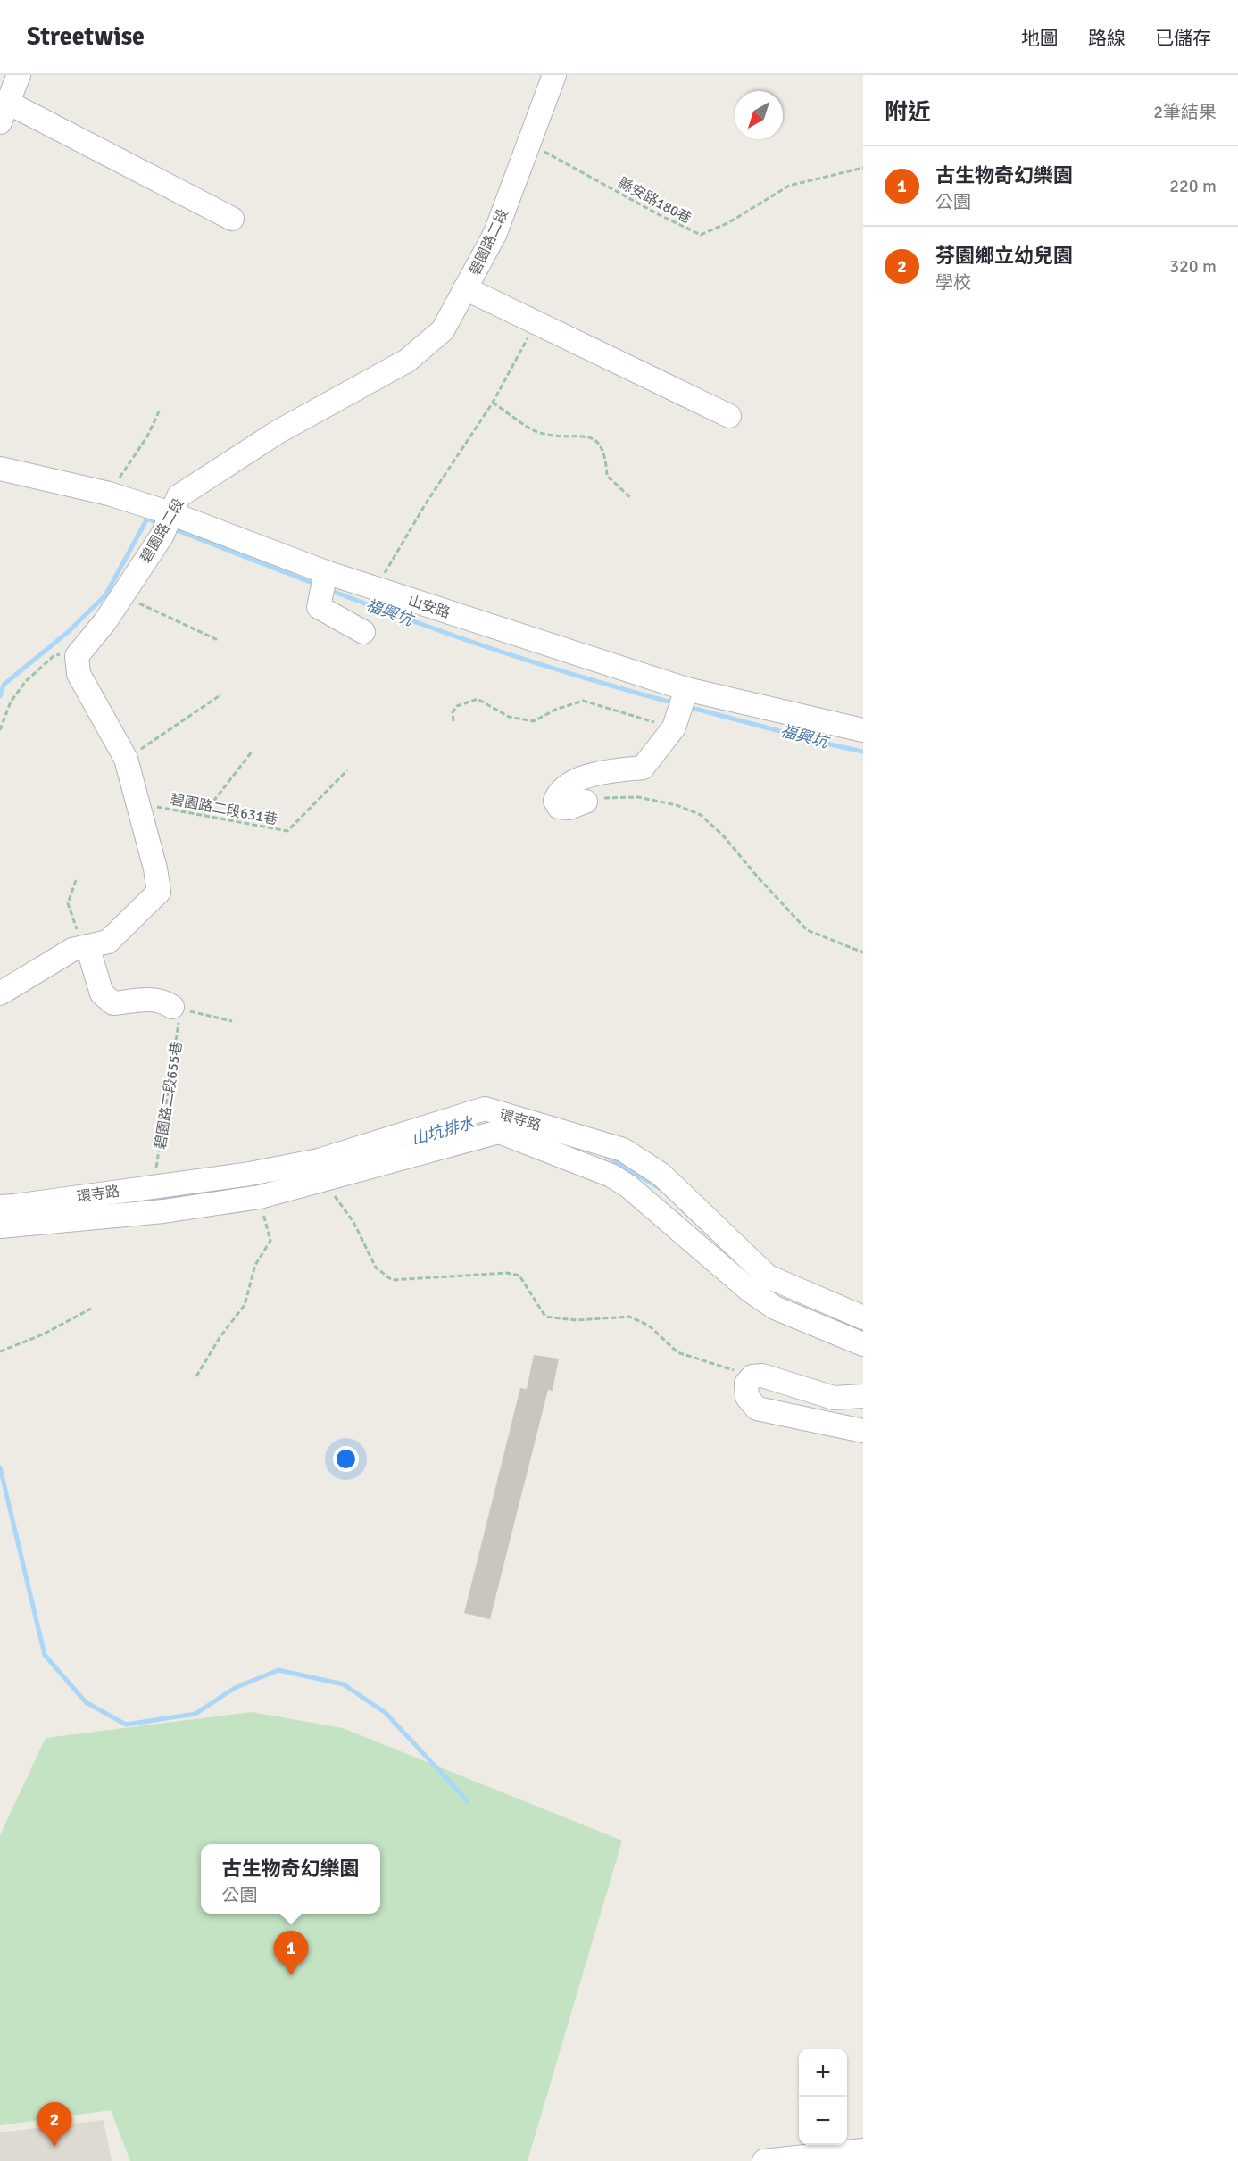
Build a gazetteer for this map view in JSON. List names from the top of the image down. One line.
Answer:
{"streets":{"street":["碧園路二段","山安路","環寺路"],"path":["縣安路180巷","碧園路二段631巷","碧園路二段655巷"]},"crossings":[["縣安路180巷","碧園路二段"],["碧園路二段","山安路"],["碧園路二段655巷","環寺路"]],"water":["福興坑","山坑排水"],"north":"bottom left","page":{"header":"Streetwise","nav":["地圖","路線","已儲存"],"heading":["附近","2筆結果"],"list":[{"mark":"1","name":"古生物奇幻樂園","note":"公園","value":"220 m"},{"mark":"2","name":"芬園鄉立幼兒園","note":"學校","value":"320 m"}],"popup":["古生物奇幻樂園","公園"],"pins":["1","2"],"map_buttons":["+","−"]}}
